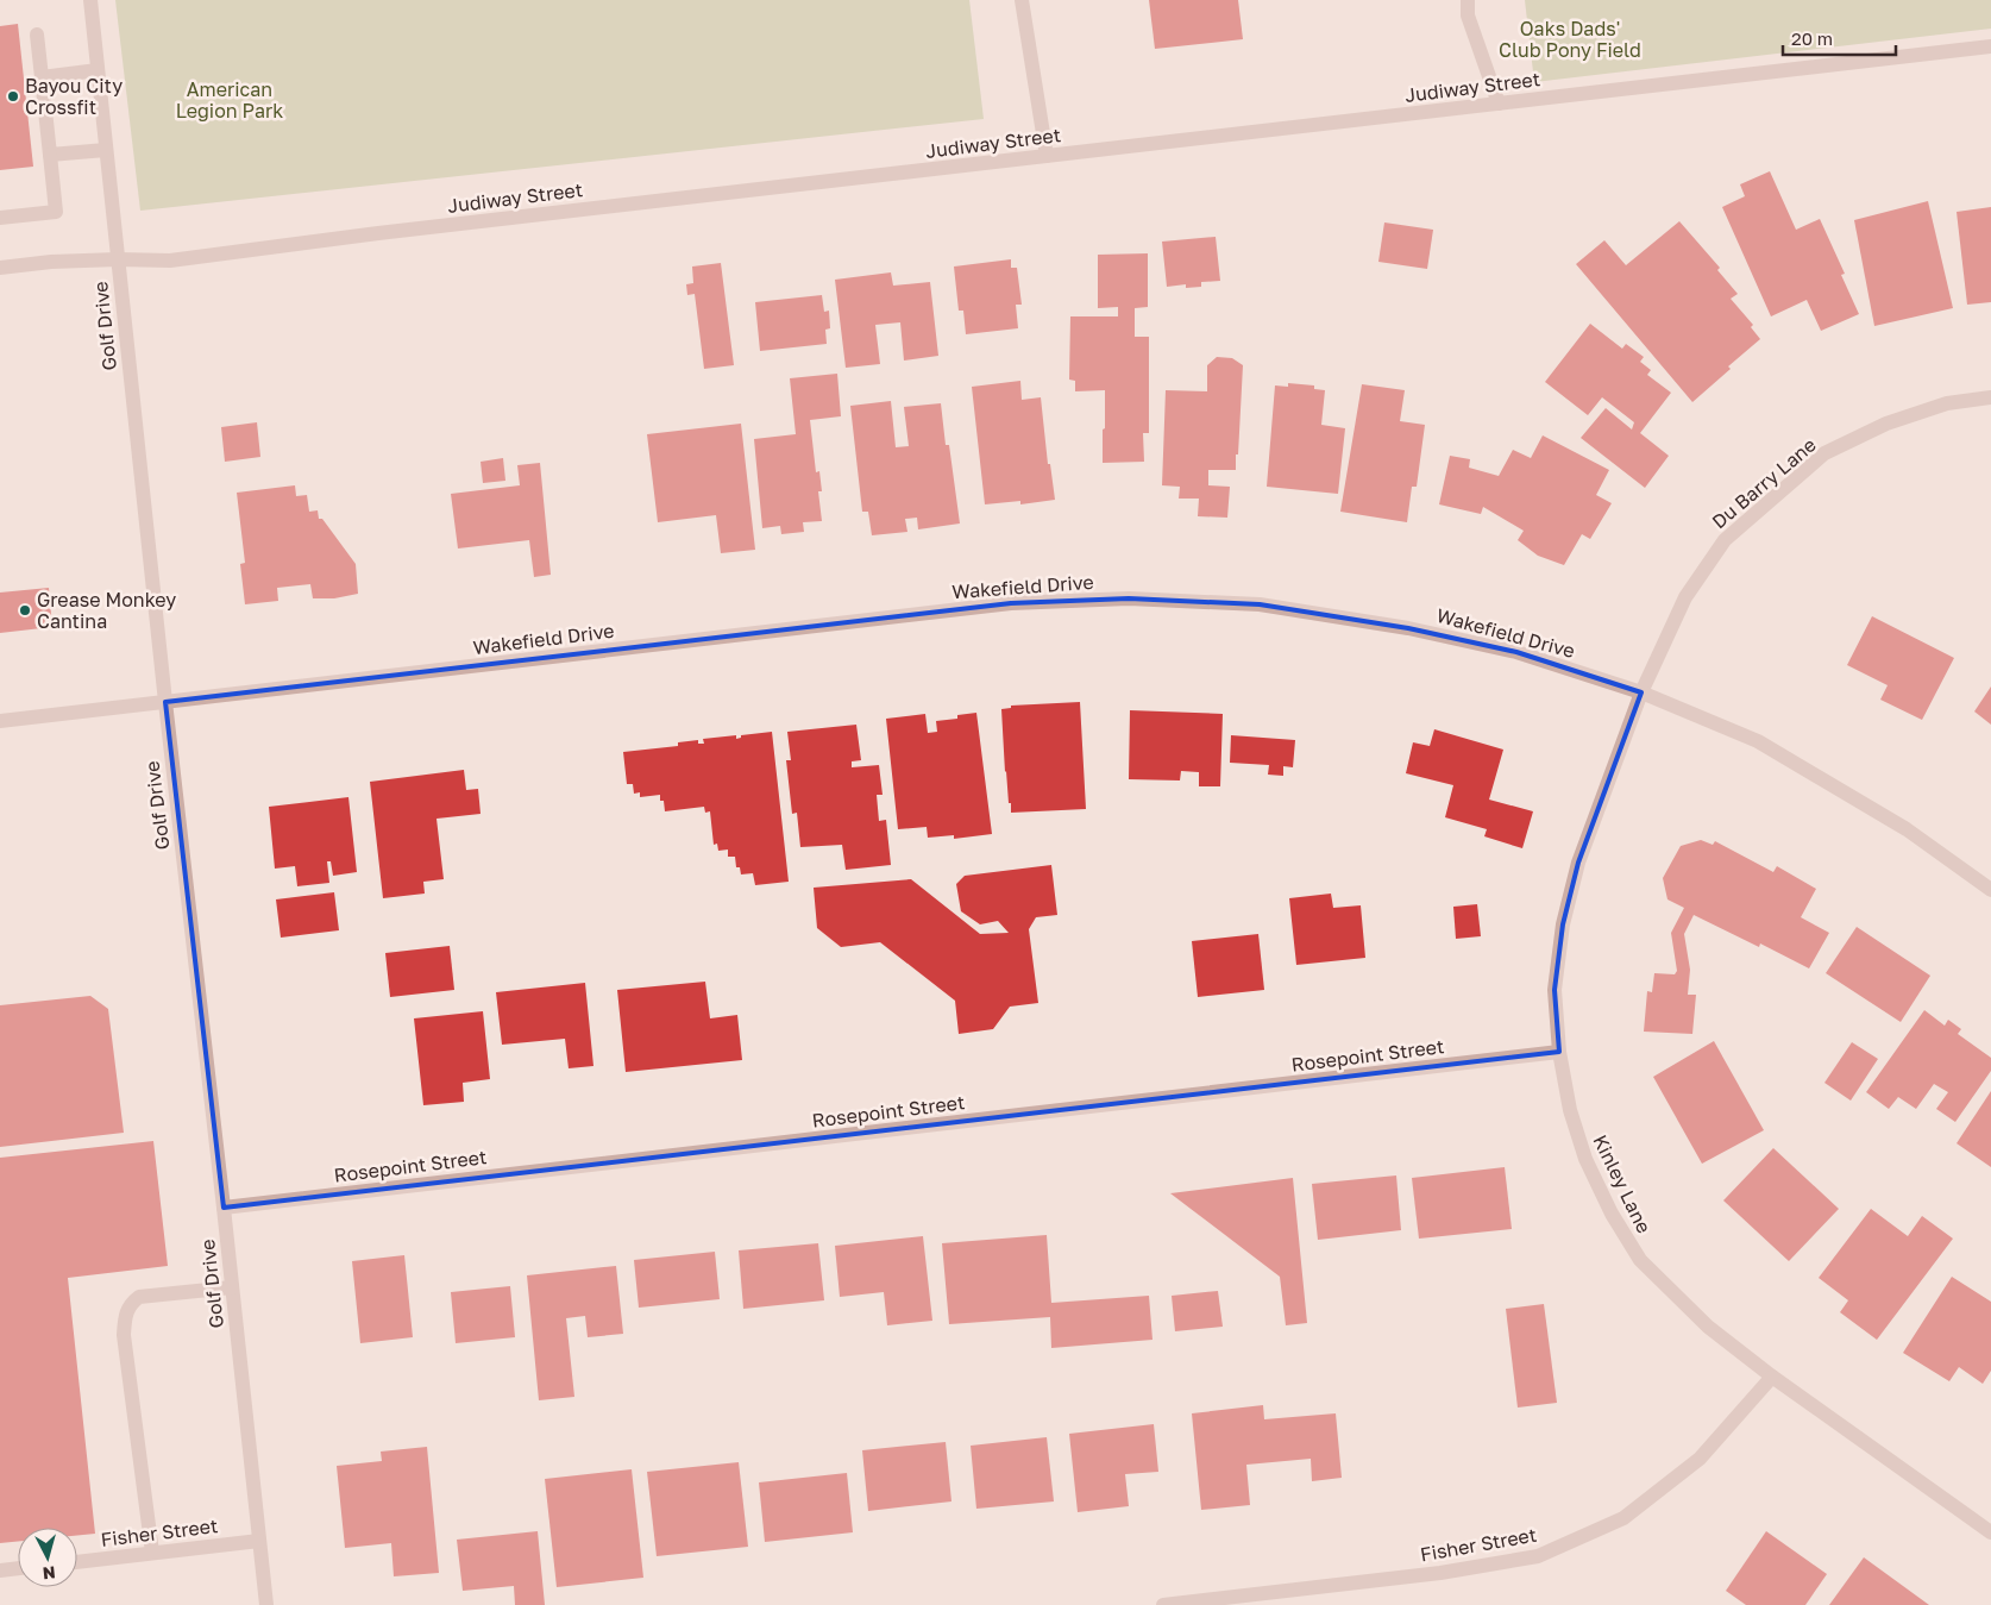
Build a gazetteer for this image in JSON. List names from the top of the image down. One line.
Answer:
{"streets":{"street":["Judiway Street","Golf Drive","Du Barry Lane","Wakefield Drive","Rosepoint Street","Kinley Lane","Fisher Street"]},"crossings":[["Judiway Street","Golf Drive"],["Golf Drive","Wakefield Drive"],["Golf Drive","Rosepoint Street"],["Golf Drive","Fisher Street"],["Du Barry Lane","Wakefield Drive"],["Du Barry Lane","Kinley Lane"],["Wakefield Drive","Kinley Lane"],["Rosepoint Street","Kinley Lane"],["Kinley Lane","Fisher Street"]],"parks":["Oaks Dads' Club Pony Field","American Legion Park"],"places":["Bayou City Crossfit","Grease Monkey Cantina"],"scale_bar":"20 m","north":"bottom"}
